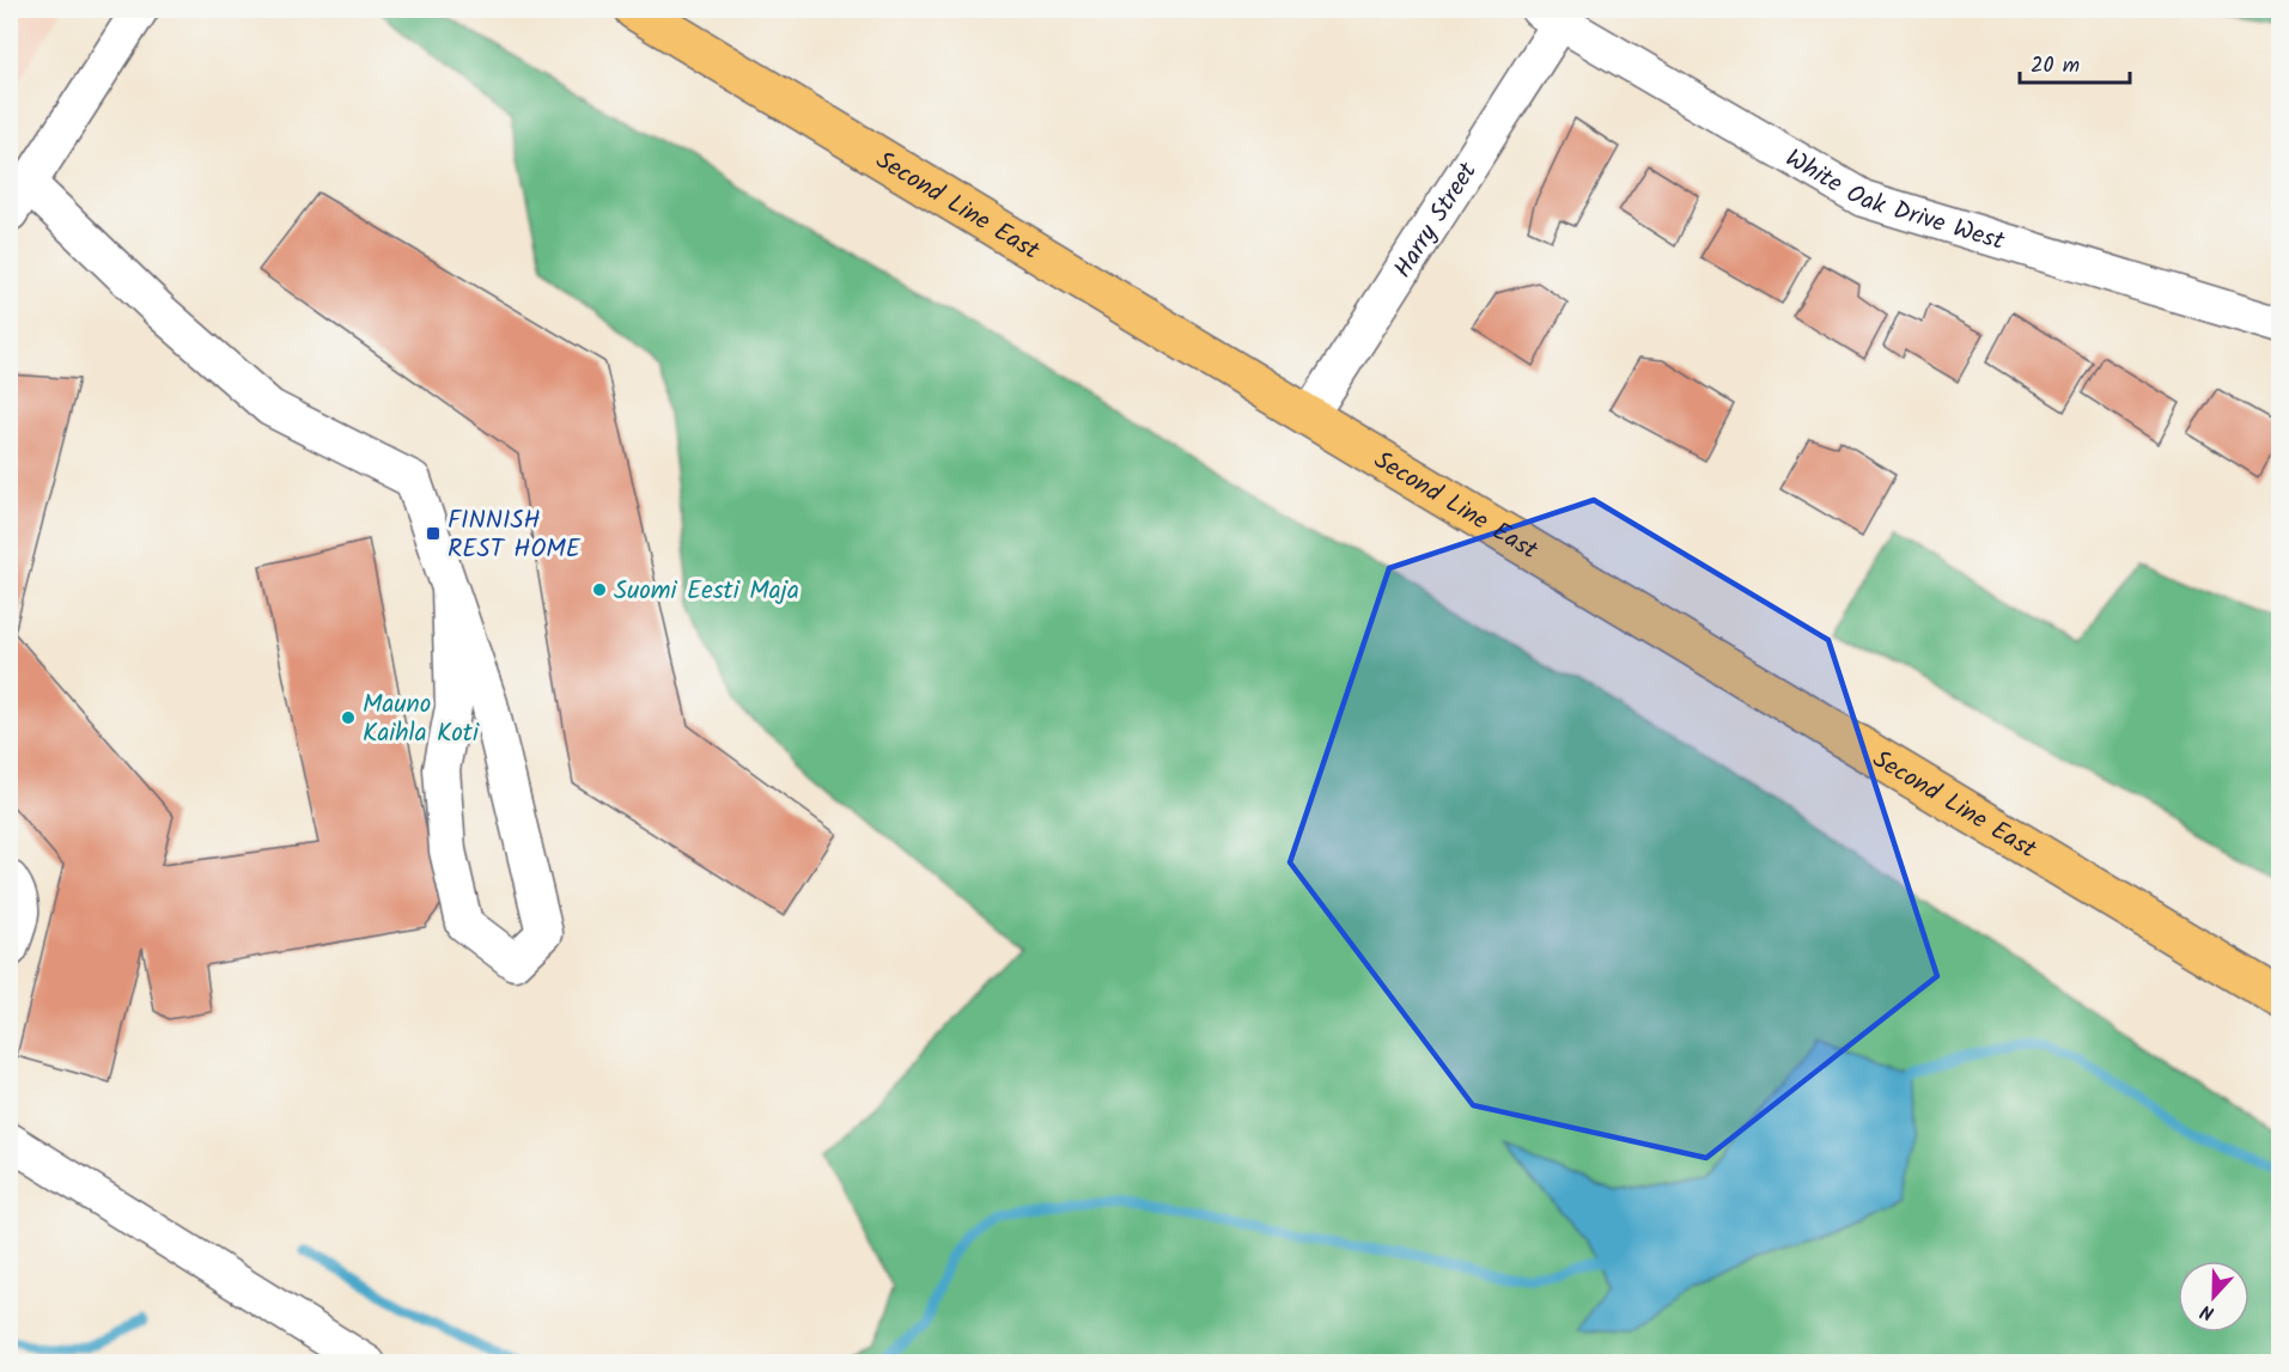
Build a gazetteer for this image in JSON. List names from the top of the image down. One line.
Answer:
{"streets":{"highway":["Second Line East"],"street":["White Oak Drive West","Harry Street"]},"crossings":[["White Oak Drive West","Harry Street"],["Second Line East","Harry Street"]],"places":{"transit":["FINNISH REST HOME"],"other":["Suomi Eesti Maja","Mauno Kaihla Koti"]},"scale_bar":"20 m","north":"bottom"}
